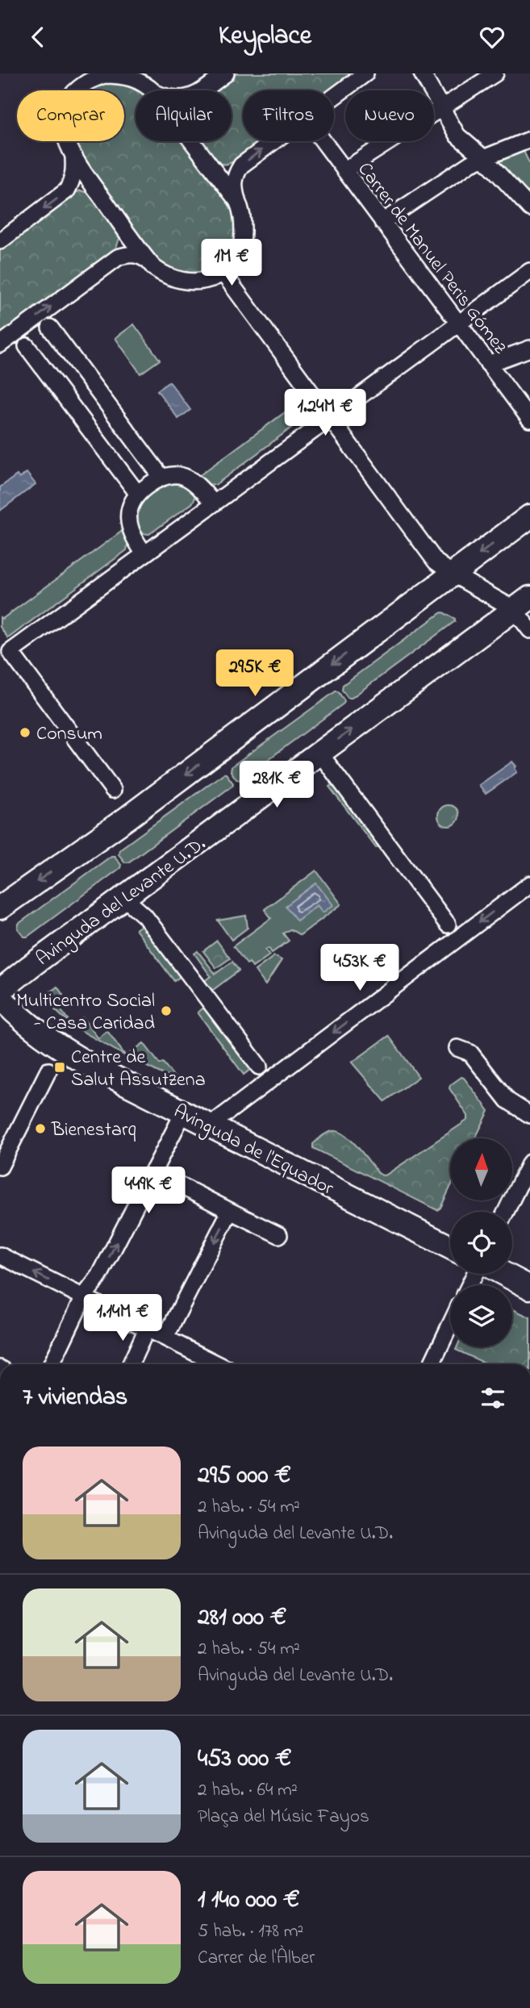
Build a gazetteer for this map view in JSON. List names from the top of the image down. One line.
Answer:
{"streets":{"street":["Carrer de Manuel Peris Gómez","Avinguda del Levante U.D.","Avinguda de l'Equador"]},"places":{"other":["Consum","Multicentro Social - Casa Caridad","Bienestarq"],"transit":["Centre de Salut Assutzena"]},"north":"top","page":{"header":"Keyplace","chip":["Comprar","Alquilar","Filtros","Nuevo"],"price":["1M €","1.24M €","295K €","281K €","453K €","449K €","1.14M €"],"heading":"7 viviendas","list":[{"name":"295 000 €","note":"2 hab. · 54 m² · Avinguda del Levante U.D."},{"name":"281 000 €","note":"2 hab. · 54 m² · Avinguda del Levante U.D."},{"name":"453 000 €","note":"2 hab. · 64 m² · Plaça del Músic Fayos"},{"name":"1 140 000 €","note":"5 hab. · 178 m² · Carrer de l'Àlber"}]}}
